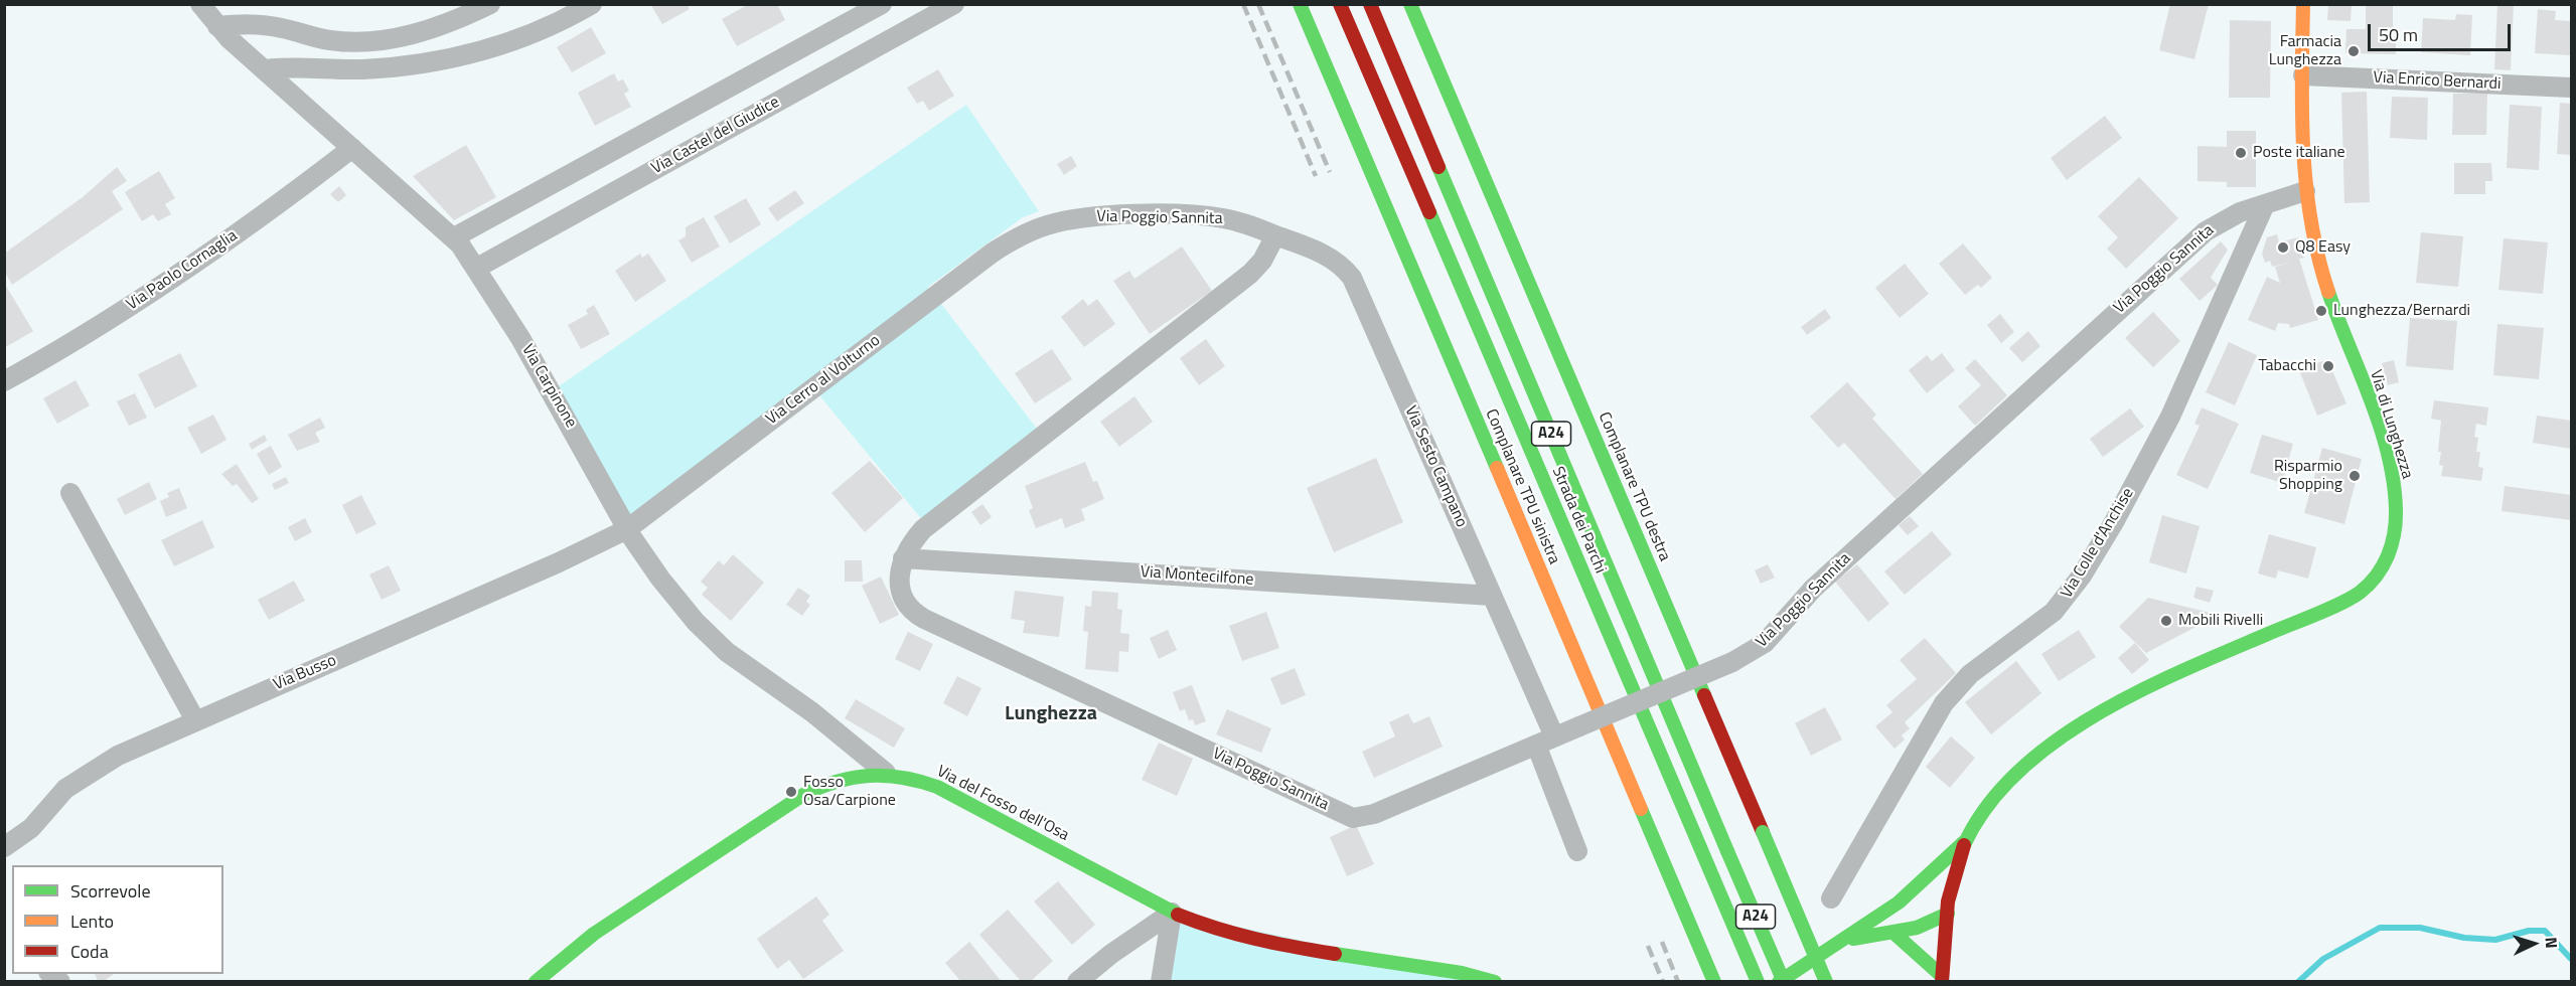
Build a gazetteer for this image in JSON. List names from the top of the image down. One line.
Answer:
{"streets":{"main road":["Via di Lunghezza","A24","Complanare TPU sinistra","Complanare TPU destra","Strada dei Parchi","Via del Fosso dell'Osa"],"street":["Via Enrico Bernardi","Via Castel del Giudice","Via Poggio Sannita","Via Paolo Cornaglia","Via Cerro al Volturno","Via Carpinone","Via Sesto Campano","Via Colle d'Anchise","Via Montecilfone","Via Busso"]},"crossings":[["Via Enrico Bernardi","Via di Lunghezza"],["Via Castel del Giudice","Via Carpinone"],["Via Poggio Sannita","Via Cerro al Volturno"],["Via Poggio Sannita","Via di Lunghezza"],["Via Poggio Sannita","Via Sesto Campano"],["Via Poggio Sannita","Via Colle d'Anchise"],["Via Poggio Sannita","Via Montecilfone"],["Via Paolo Cornaglia","Via Carpinone"],["Via Cerro al Volturno","Via Carpinone"],["Via Cerro al Volturno","Via Busso"],["Via Carpinone","Via Busso"],["Via Carpinone","Via del Fosso dell'Osa"],["Via Sesto Campano","Via Montecilfone"]],"districts":["Lunghezza"],"places":["Farmacia Lunghezza","Poste italiane","Q8 Easy","Lunghezza/Bernardi","Tabacchi","Risparmio Shopping","Mobili Rivelli","Fosso Osa/Carpione"],"legend":["Scorrevole","Lento","Coda"],"scale_bar":"50 m","north":"right"}
